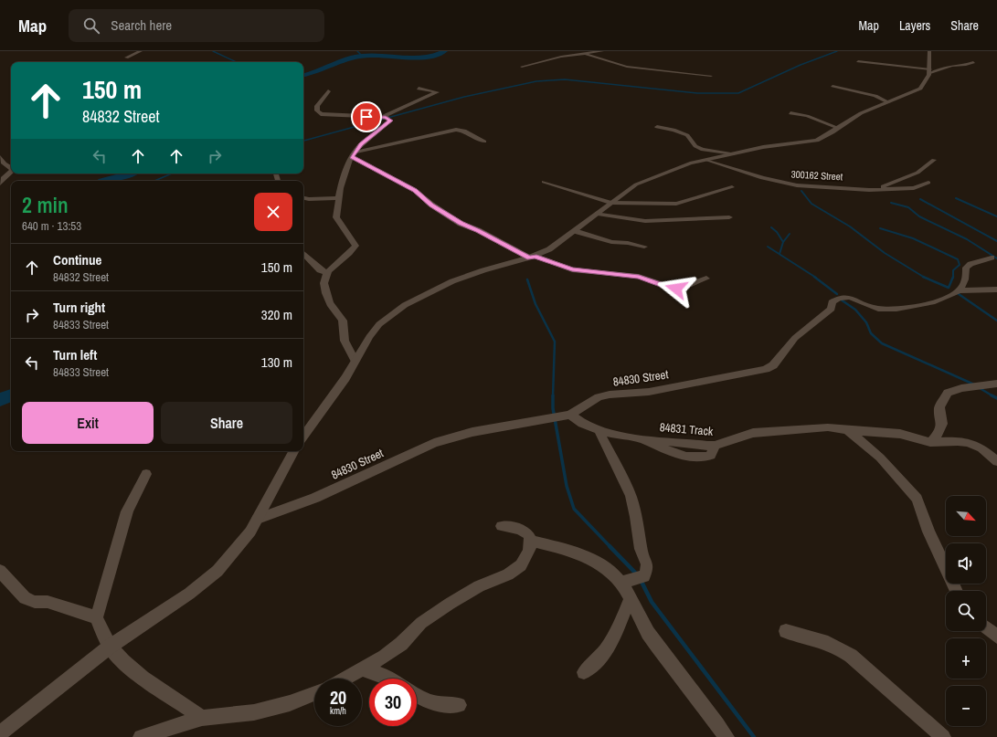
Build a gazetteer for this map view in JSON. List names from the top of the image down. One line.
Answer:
{"streets":{"street":["300162 Street","84830 Street","84831 Track"]},"north":"bottom right","page":{"header":"Map","search":"Search here","nav":["Map","Layers","Share"],"turn":["150 m","84832 Street"],"heading":["2 min","640 m · 13:53"],"list":[{"name":"Continue","note":"84832 Street","value":"150 m"},{"name":"Turn right","note":"84833 Street","value":"320 m"},{"name":"Turn left","note":"84833 Street","value":"130 m"}],"buttons":["Exit","Share"],"map_buttons":["+","−"],"speed":"20 km/h","limit":"30"}}
